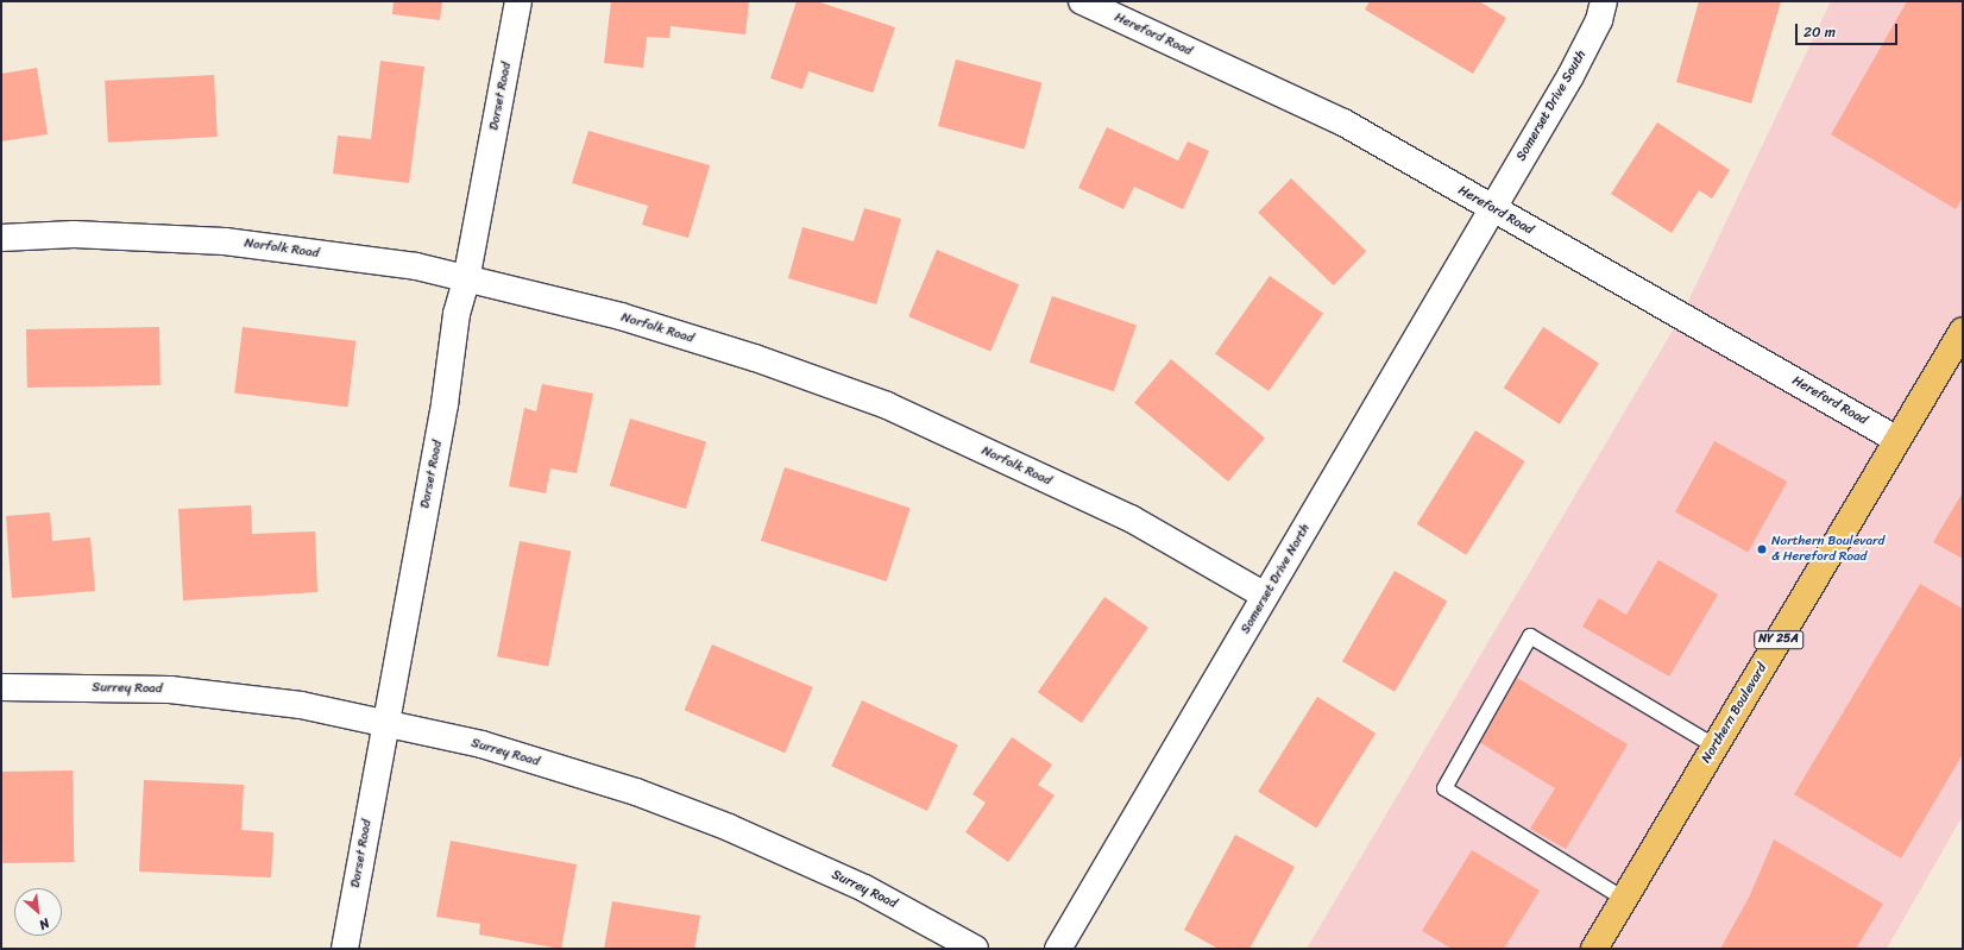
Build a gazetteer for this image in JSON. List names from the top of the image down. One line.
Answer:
{"streets":{"main road":["NY 25A","Northern Boulevard"],"street":["Hereford Road","Dorset Road","Somerset Drive South","Norfolk Road","Somerset Drive North","Surrey Road"]},"crossings":[["Hereford Road","Somerset Drive South"],["Hereford Road","Somerset Drive North"],["Hereford Road","Northern Boulevard"],["Dorset Road","Norfolk Road"],["Dorset Road","Surrey Road"],["Somerset Drive South","Somerset Drive North"],["Norfolk Road","Somerset Drive North"]],"places":["Northern Boulevard & Hereford Road"],"scale_bar":"20 m","north":"bottom right"}
